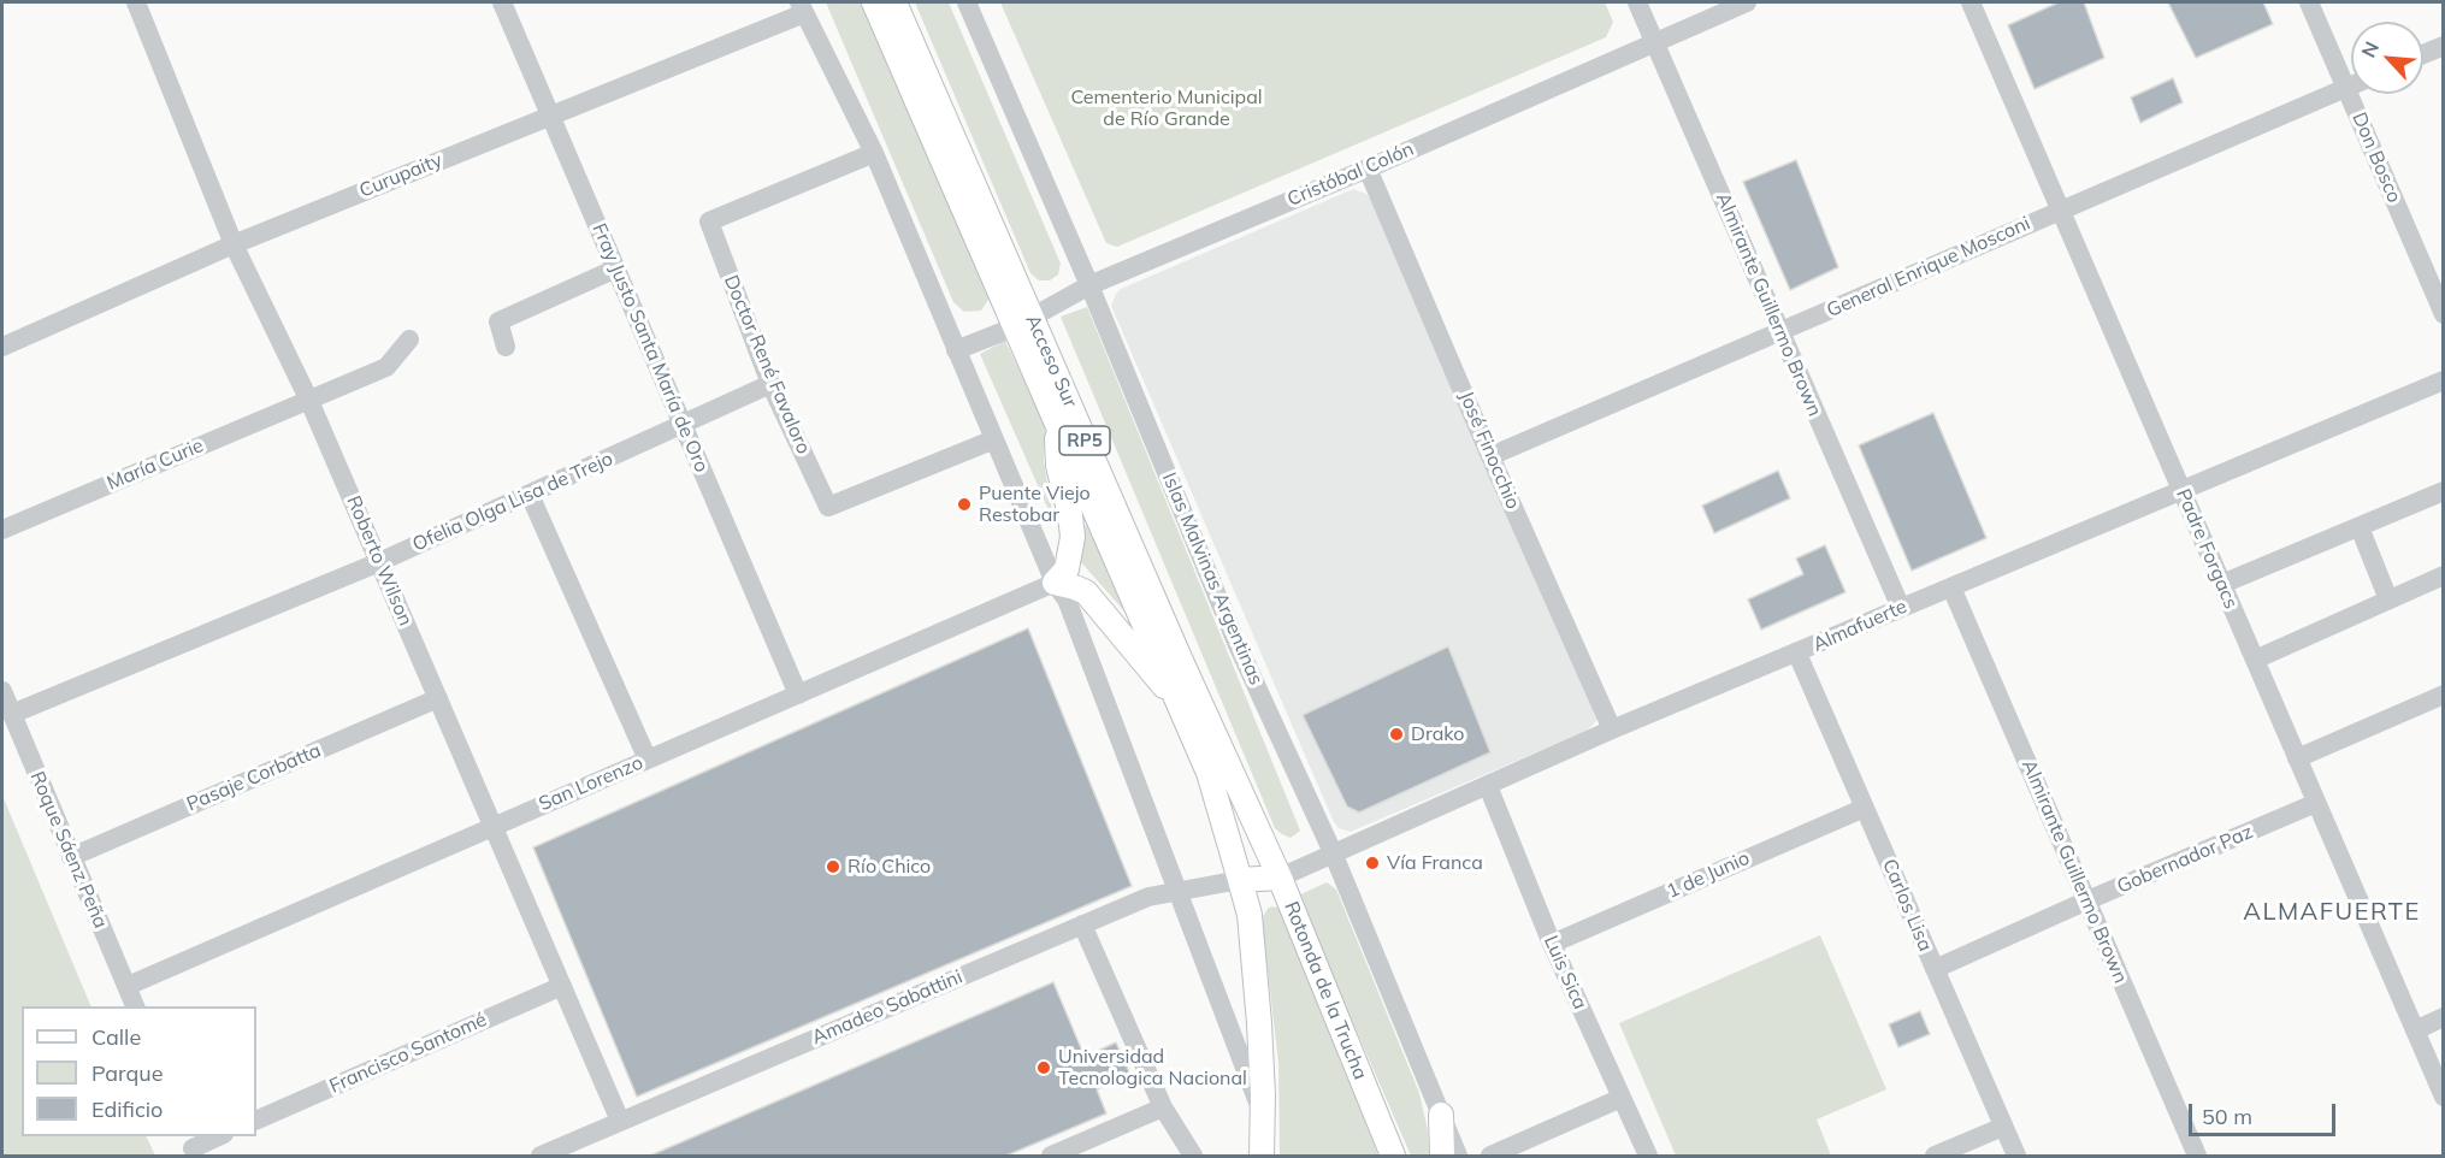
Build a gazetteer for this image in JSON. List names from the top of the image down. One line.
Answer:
{"streets":{"main road":["Acceso Sur","RP5","Rotonda de la Trucha"],"street":["Don Bosco","Cristóbal Colón","Curupaity","General Enrique Mosconi","Almirante Guillermo Brown","Fray Justo Santa María de Oro","Doctor René Favaloro","José Finocchio","María Curie","Ofelia Olga Lisa de Trejo","Padre Forgacs","Roberto Wilson","Islas Malvinas Argentinas","Almafuerte","Pasaje Corbatta","San Lorenzo","Roque Sáenz Peña","Gobernador Paz","1 de Junio","Carlos Lisa","Luis Sica","Amadeo Sabattini","Francisco Santomé"]},"crossings":[["Don Bosco","General Enrique Mosconi"],["Cristóbal Colón","Almirante Guillermo Brown"],["Cristóbal Colón","Acceso Sur"],["Cristóbal Colón","José Finocchio"],["Cristóbal Colón","Islas Malvinas Argentinas"],["Curupaity","Fray Justo Santa María de Oro"],["Curupaity","Roberto Wilson"],["General Enrique Mosconi","Almirante Guillermo Brown"],["General Enrique Mosconi","José Finocchio"],["General Enrique Mosconi","Padre Forgacs"],["Almirante Guillermo Brown","Almafuerte"],["Almirante Guillermo Brown","Gobernador Paz"],["Fray Justo Santa María de Oro","Ofelia Olga Lisa de Trejo"],["Fray Justo Santa María de Oro","San Lorenzo"],["Acceso Sur","RP5"],["Acceso Sur","Almafuerte"],["Acceso Sur","Rotonda de la Trucha"],["Acceso Sur","Amadeo Sabattini"],["Doctor René Favaloro","Ofelia Olga Lisa de Trejo"],["RP5","Rotonda de la Trucha"],["RP5","Amadeo Sabattini"],["José Finocchio","Almafuerte"],["María Curie","Roberto Wilson"],["Ofelia Olga Lisa de Trejo","Roberto Wilson"],["Ofelia Olga Lisa de Trejo","Roque Sáenz Peña"],["Padre Forgacs","Almafuerte"],["Padre Forgacs","Gobernador Paz"],["Roberto Wilson","Pasaje Corbatta"],["Roberto Wilson","San Lorenzo"],["Roberto Wilson","Amadeo Sabattini"],["Roberto Wilson","Francisco Santomé"],["Islas Malvinas Argentinas","Almafuerte"],["Almafuerte","Carlos Lisa"],["Almafuerte","Luis Sica"],["Almafuerte","Rotonda de la Trucha"],["Pasaje Corbatta","Roque Sáenz Peña"],["San Lorenzo","Roque Sáenz Peña"],["Gobernador Paz","Carlos Lisa"],["1 de Junio","Carlos Lisa"],["1 de Junio","Luis Sica"],["Rotonda de la Trucha","Amadeo Sabattini"]],"districts":["ALMAFUERTE"],"parks":["Cementerio Municipal de Río Grande"],"places":["Puente Viejo Restobar","Drako","Vía Franca","Río Chico","Universidad Tecnologica Nacional"],"legend":["Calle","Parque","Edificio"],"scale_bar":"50 m","north":"top left"}
